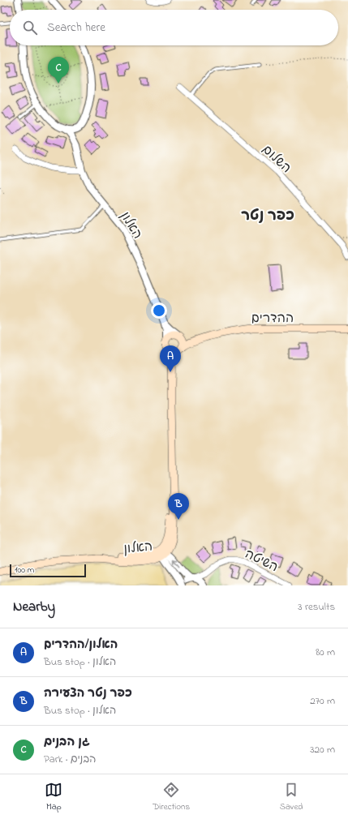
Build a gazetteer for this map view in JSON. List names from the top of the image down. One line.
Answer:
{"streets":{"main road":["האלון","ההדרים"],"street":["השלום","השיטה"]},"crossings":[["האלון","ההדרים"]],"districts":["כפר נטר"],"scale_bar":"100 m","page":{"search":"Search here","pins":["C","A","B"],"scale":"100 m","heading":["Nearby","3 results"],"list":[{"mark":"A","name":"האלון/ההדרים","note":"Bus stop · האלון","value":"80 m"},{"mark":"B","name":"כפר נטר הצעירה","note":"Bus stop · האלון","value":"270 m"},{"mark":"C","name":"גן הבנים","note":"Park · הבנים","value":"320 m"}],"nav":["Map","Directions","Saved"]}}
